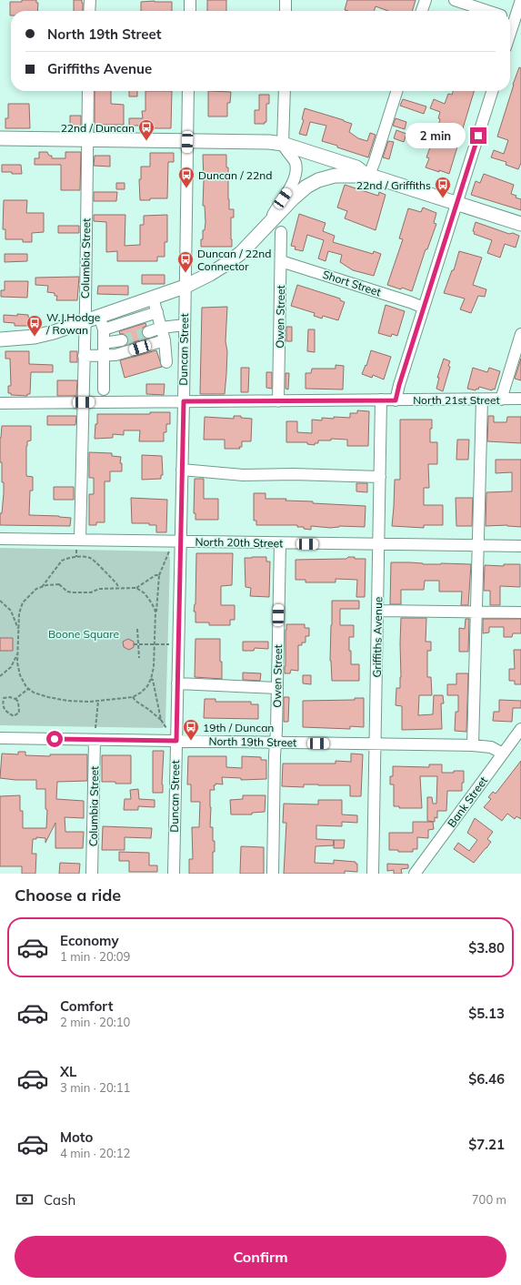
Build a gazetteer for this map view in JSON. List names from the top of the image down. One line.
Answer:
{"streets":{"street":["Columbia Street","Short Street","Owen Street","Duncan Street","North 21st Street","North 20th Street","Griffiths Avenue","North 19th Street","Bank Street"]},"crossings":[["Columbia Street","North 21st Street"],["Columbia Street","North 20th Street"],["Columbia Street","North 19th Street"],["Short Street","Owen Street"],["Owen Street","North 21st Street"],["Owen Street","North 20th Street"],["Owen Street","North 19th Street"],["Duncan Street","North 21st Street"],["Duncan Street","North 20th Street"],["Duncan Street","North 19th Street"],["North 21st Street","Griffiths Avenue"],["North 20th Street","Griffiths Avenue"],["Griffiths Avenue","North 19th Street"],["North 19th Street","Bank Street"]],"parks":["Boone Square"],"places":{"bus stop":["22nd / Duncan","Duncan / 22nd","22nd / Griffiths","Duncan / 22nd Connector","W.J.Hodge / Rowan","19th / Duncan"]},"page":{"banner":["North 19th Street","Griffiths Avenue"],"bubble":"2 min","heading":"Choose a ride","list":[{"name":"Economy","note":"1 min · 20:09","value":"$3.80"},{"name":"Comfort","note":"2 min · 20:10","value":"$5.13"},{"name":"XL","note":"3 min · 20:11","value":"$6.46"},{"name":"Moto","note":"4 min · 20:12","value":"$7.21"}],"pay":["Cash","700 m"],"buttons":"Confirm"}}
